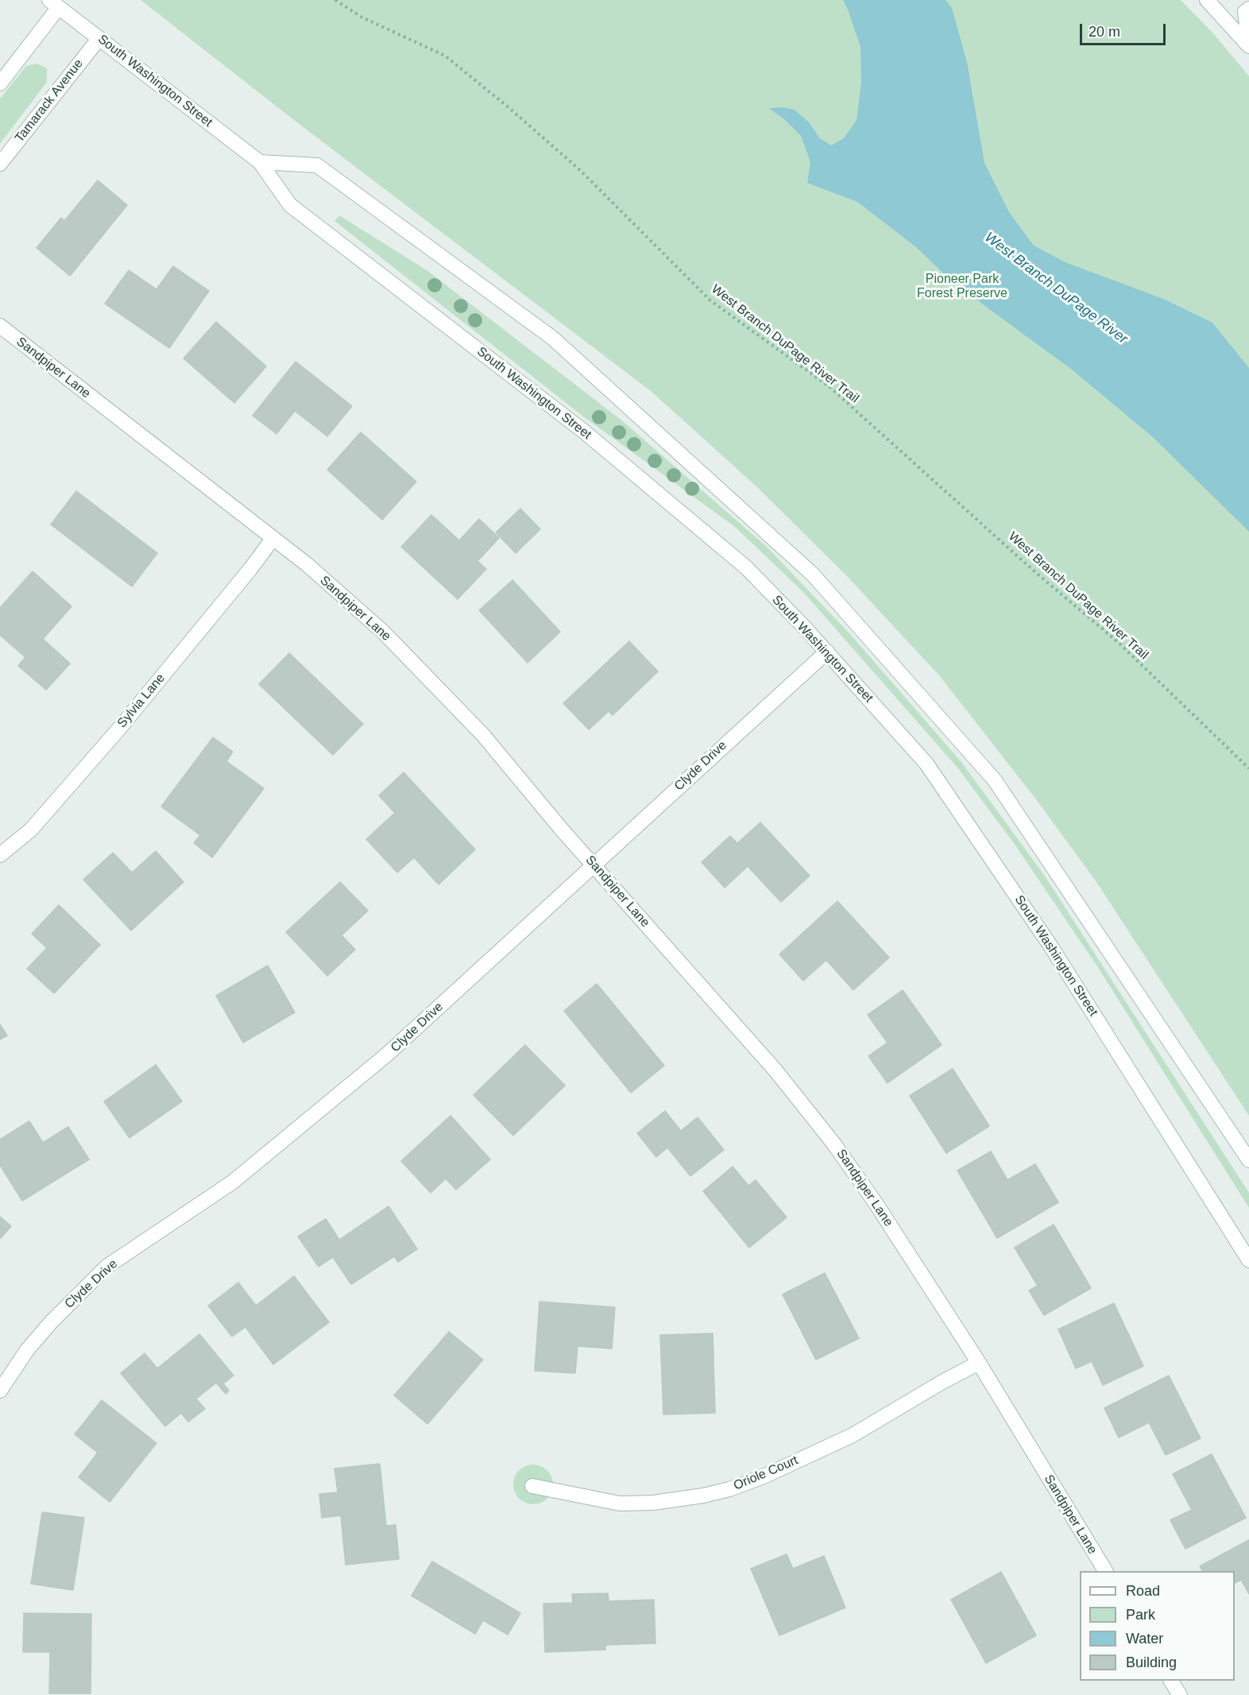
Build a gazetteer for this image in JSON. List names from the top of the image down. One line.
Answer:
{"streets":{"street":["South Washington Street","Tamarack Avenue","Sandpiper Lane","Sylvia Lane","Clyde Drive","Oriole Court"],"path":["West Branch DuPage River Trail"]},"crossings":[["South Washington Street","Tamarack Avenue"],["South Washington Street","Clyde Drive"],["Sandpiper Lane","Sylvia Lane"],["Sandpiper Lane","Clyde Drive"],["Sandpiper Lane","Oriole Court"]],"water":["West Branch DuPage River"],"parks":["Pioneer Park Forest Preserve"],"legend":["Road","Park","Water","Building"],"scale_bar":"20 m"}
